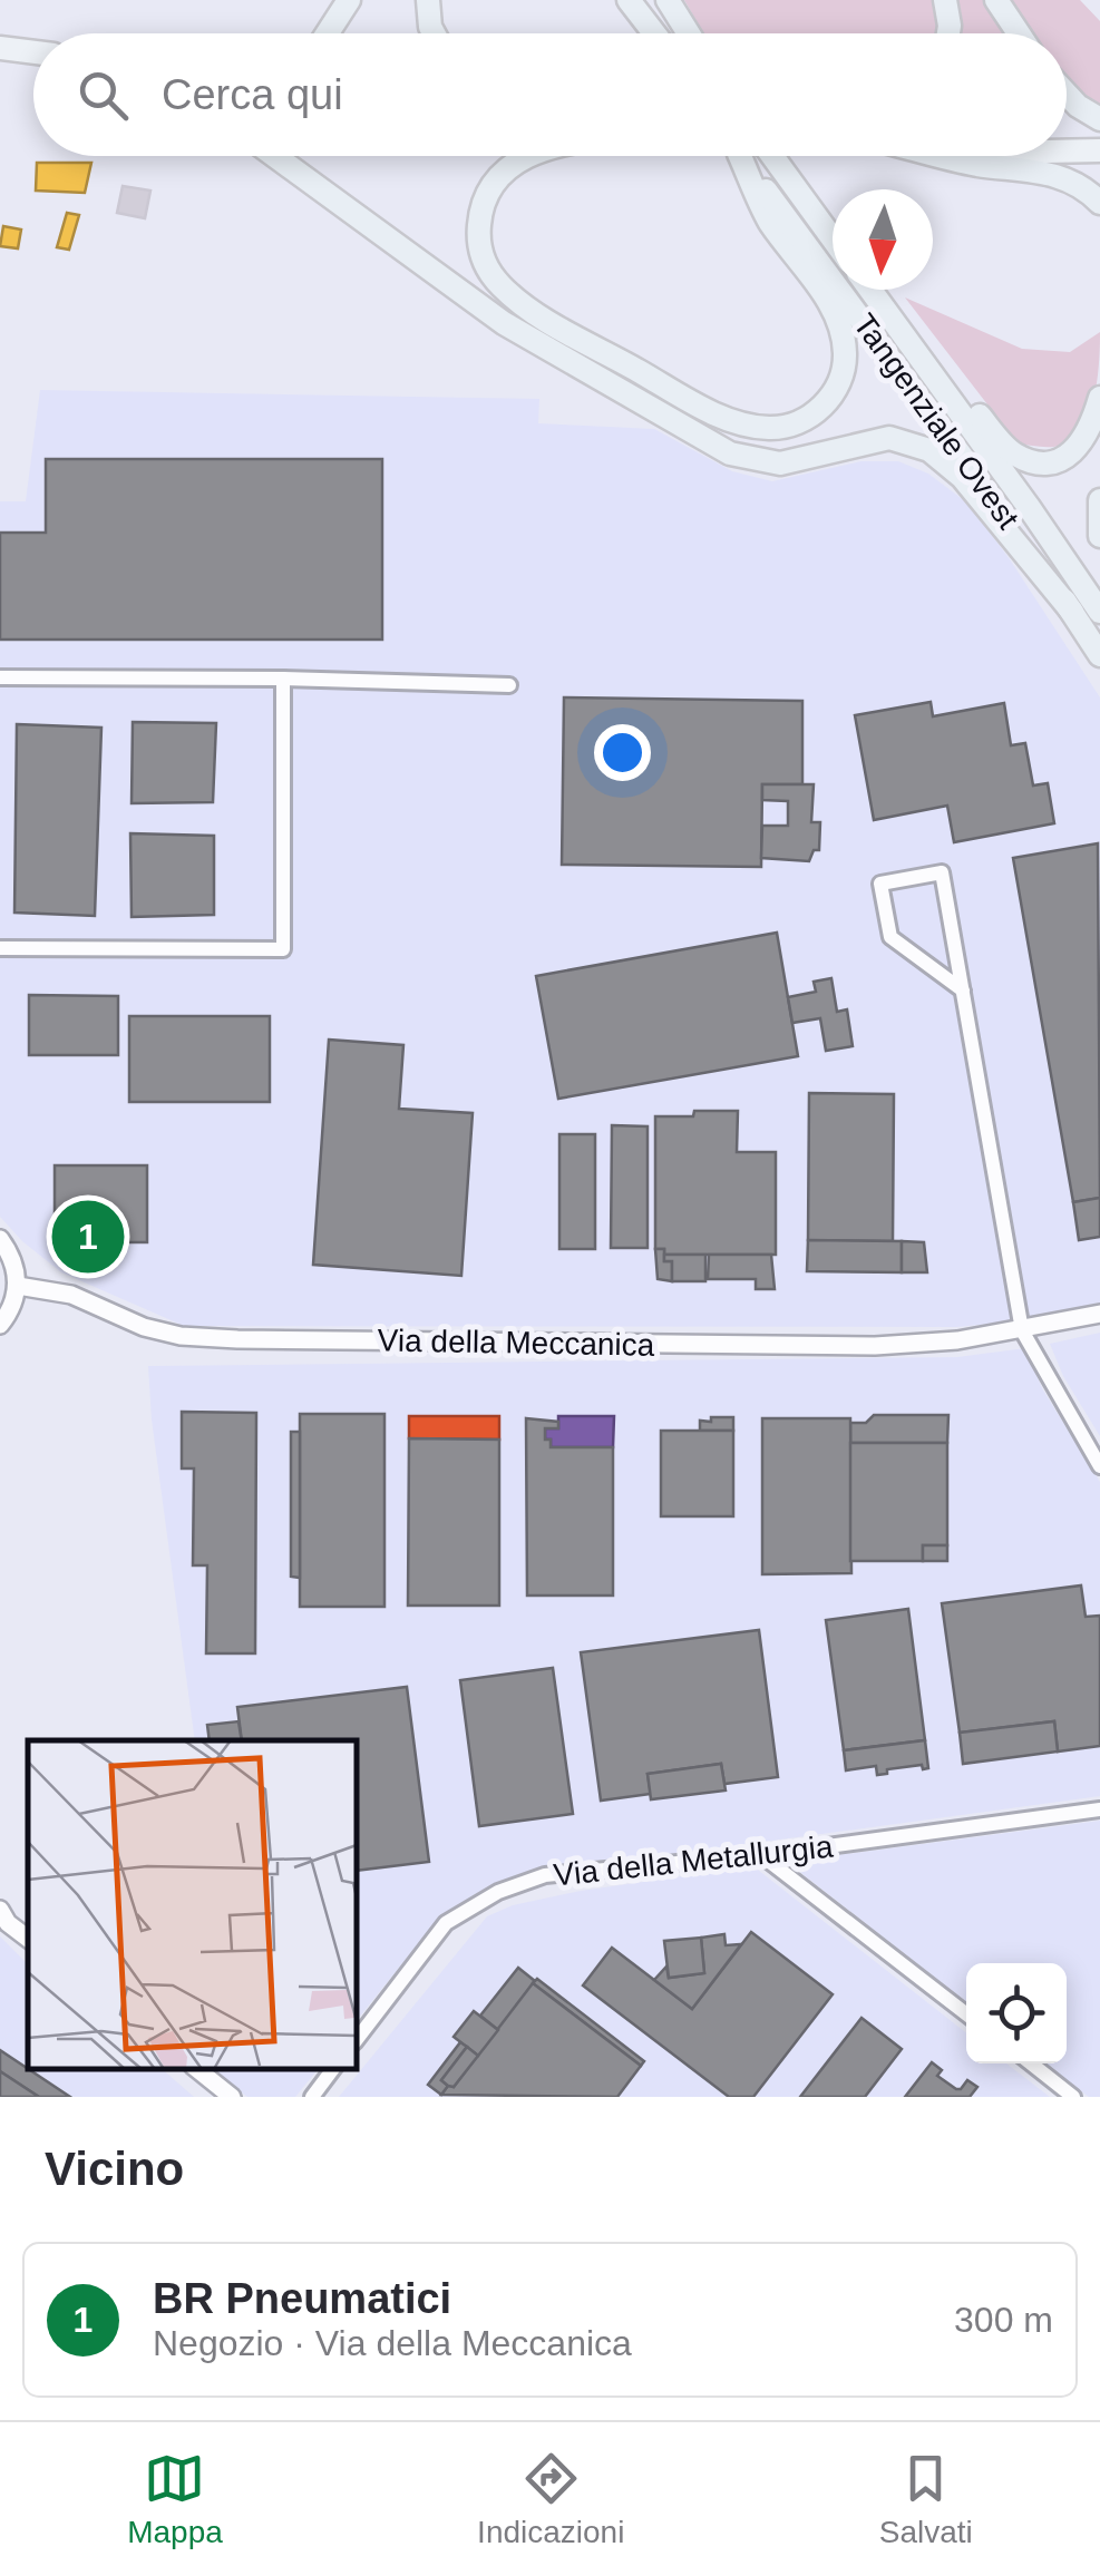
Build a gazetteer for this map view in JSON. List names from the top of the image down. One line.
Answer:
{"streets":{"highway":["Tangenziale Ovest"],"street":["Via della Meccanica","Via della Metallurgia"]},"north":"bottom","page":{"search":"Cerca qui","pins":"1","heading":"Vicino","list":[{"mark":"1","name":"BR Pneumatici","note":"Negozio · Via della Meccanica","value":"300 m"}],"nav":["Mappa","Indicazioni","Salvati"]}}
